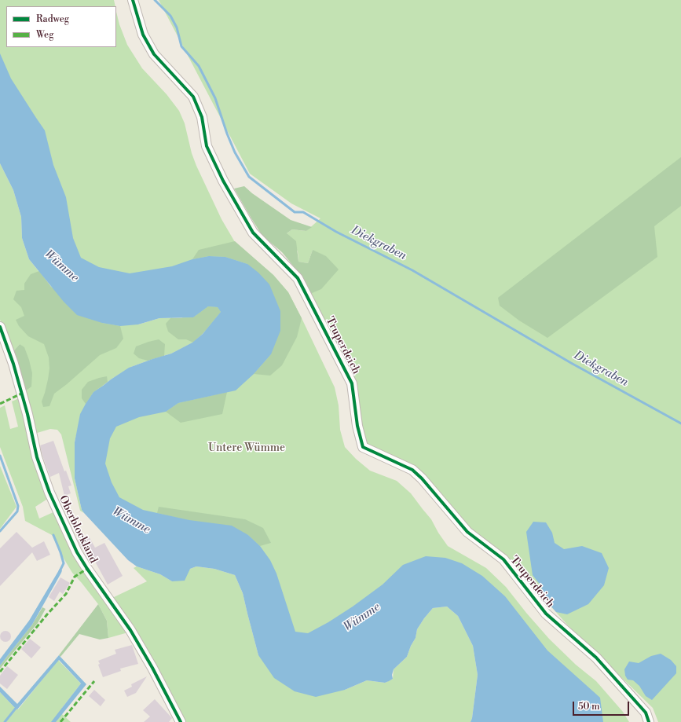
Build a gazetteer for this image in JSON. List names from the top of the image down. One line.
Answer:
{"streets":{"street":["Truperdeich","Oberblockland"]},"water":["Diekgraben","Wümme"],"parks":["Untere Wümme"],"legend":["Radweg","Weg"],"scale_bar":"50 m"}
